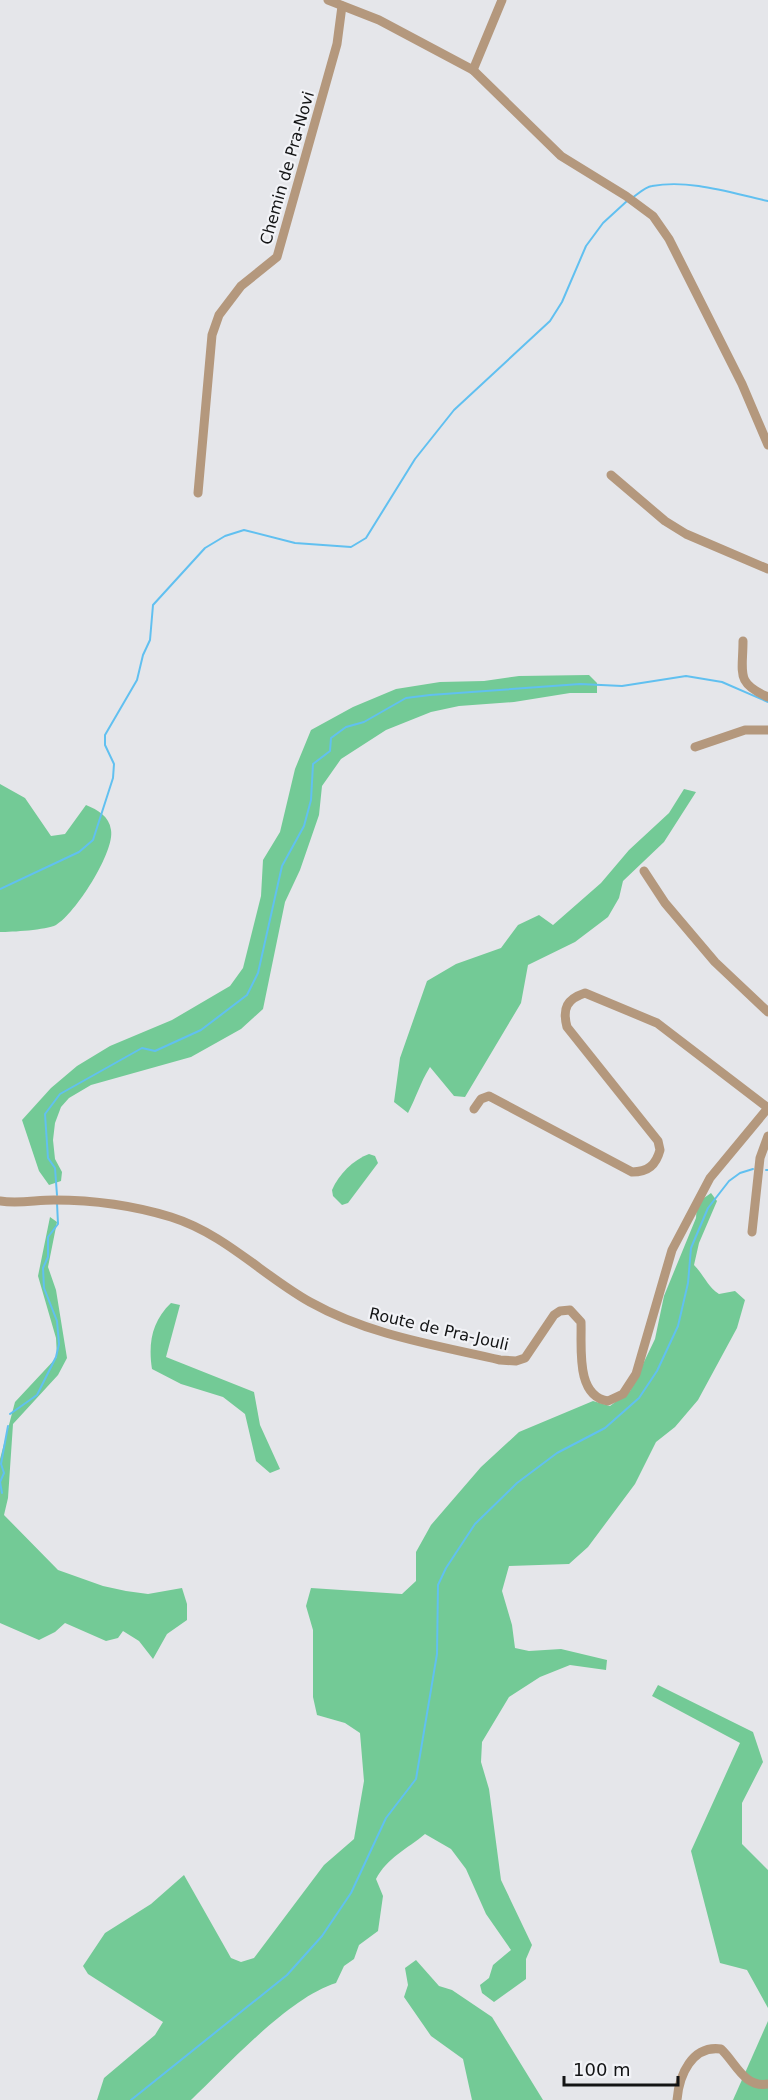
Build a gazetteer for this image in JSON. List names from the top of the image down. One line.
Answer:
{"streets":{"street":["Chemin de Pra-Novi","Route de Pra-Jouli"]},"scale_bar":"100 m"}
